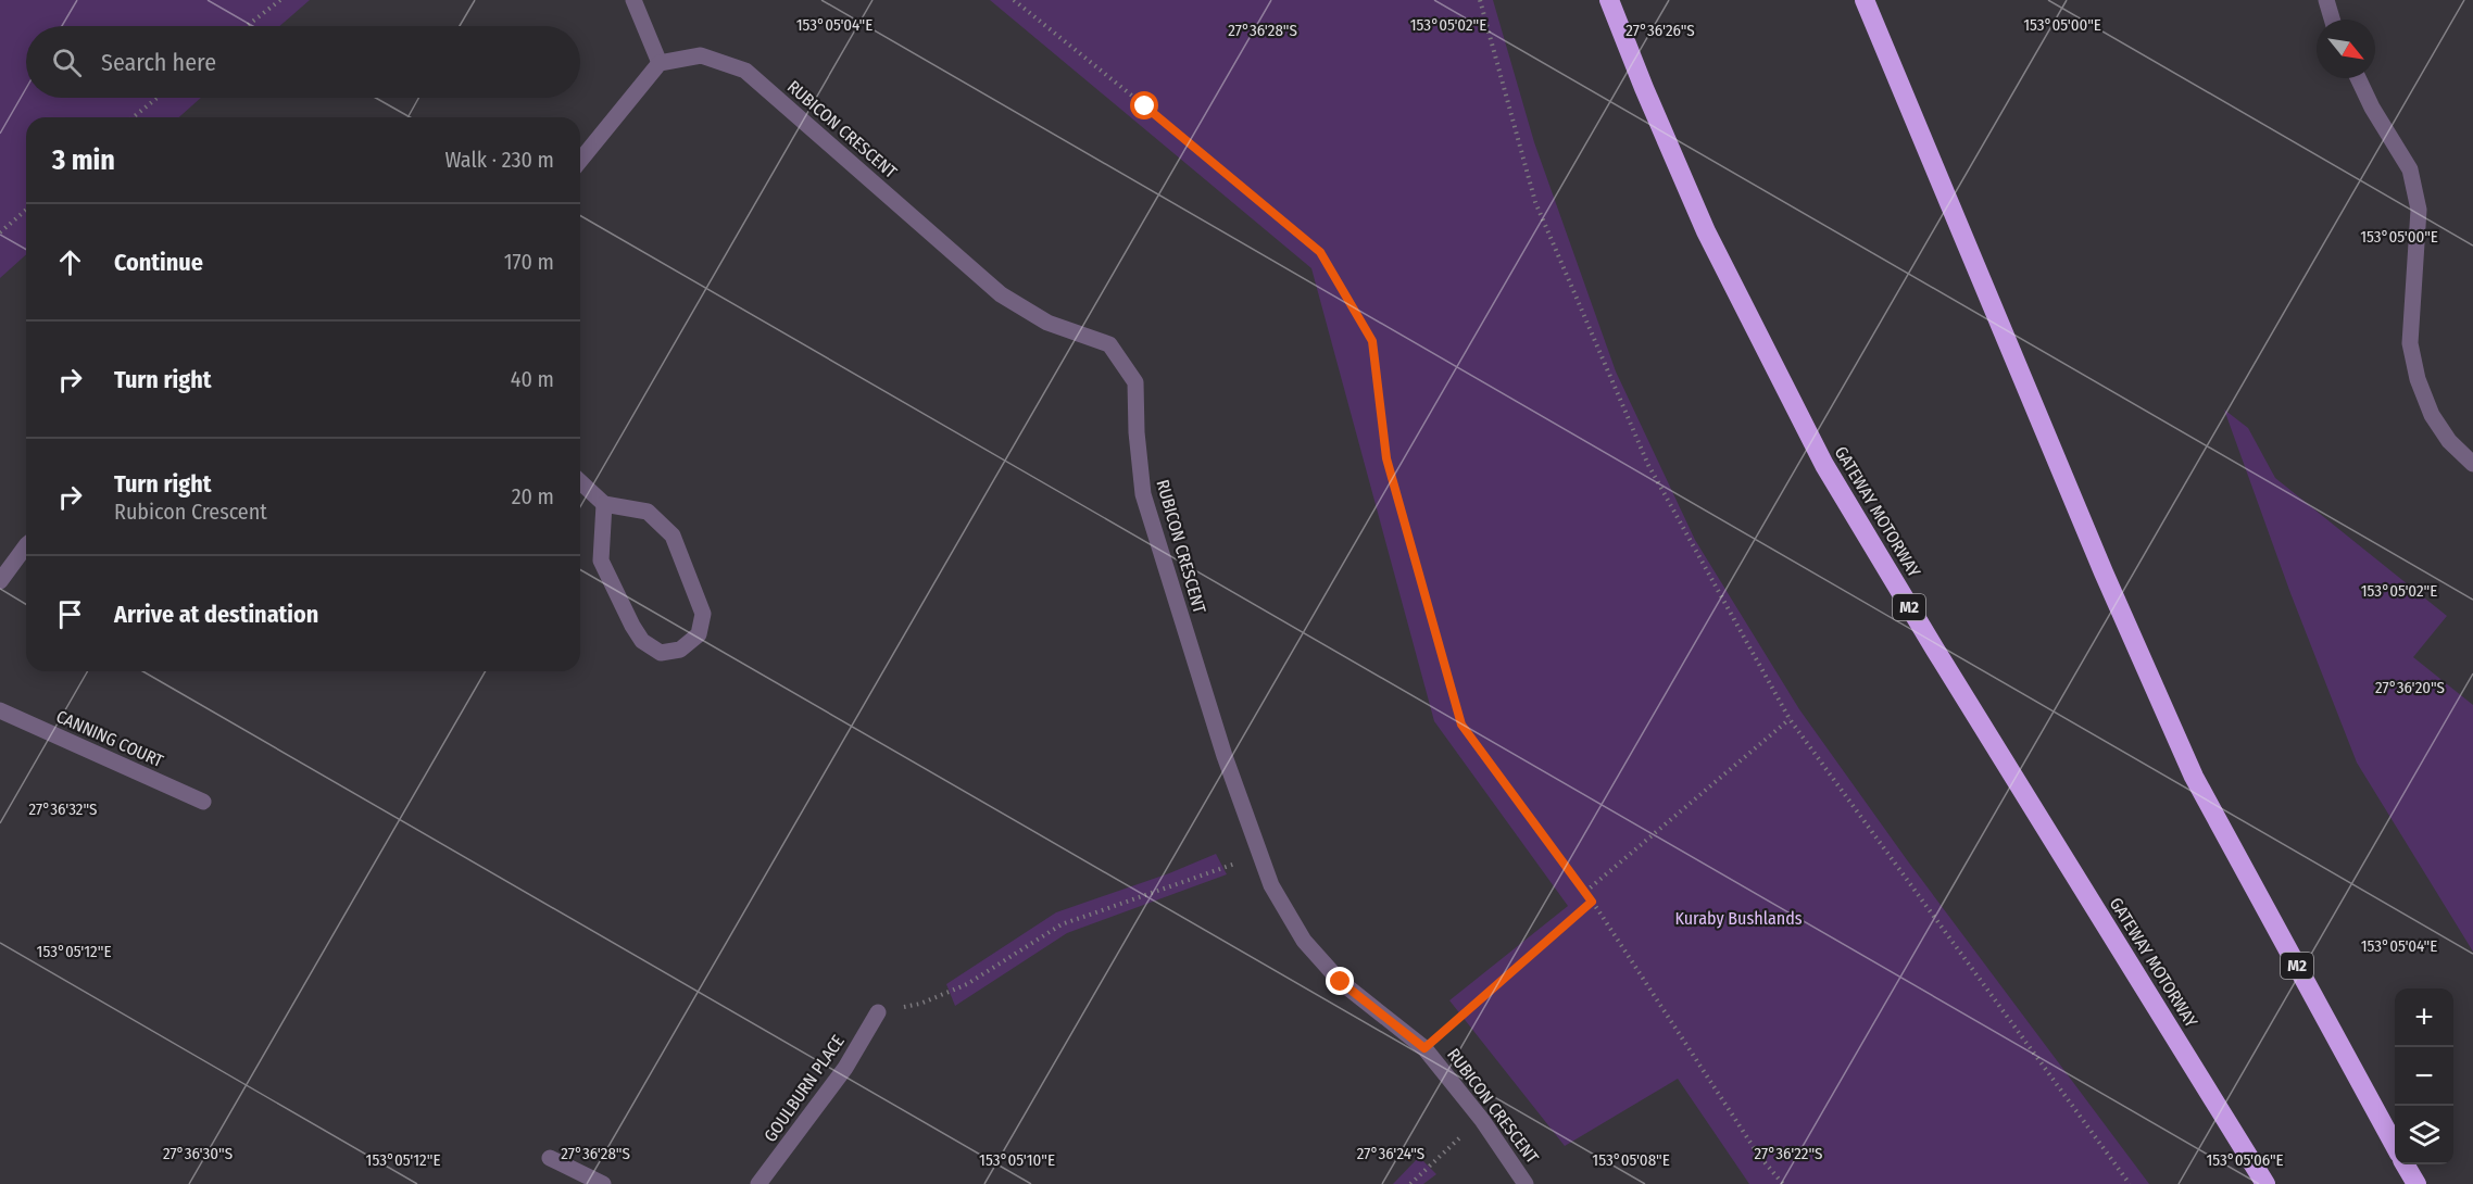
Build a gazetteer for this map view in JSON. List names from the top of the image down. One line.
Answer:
{"streets":{"highway":["GATEWAY MOTORWAY","M2"],"street":["RUBICON CRESCENT","CANNING COURT","GOULBURN PLACE"]},"parks":["Kuraby Bushlands"],"north":"bottom right","page":{"search":"Search here","heading":["3 min","Walk · 230 m"],"list":[["Continue","170 m"],["Turn right","40 m"],["Turn right","Rubicon Crescent","20 m"],"Arrive at destination"],"map_buttons":["+","−"]},"coordinates":["153°05'00\"E","153°05'04\"E","153°05'02\"E","27°36'28\"S","27°36'26\"S","27°36'20\"S","27°36'32\"S","153°05'12\"E","27°36'30\"S","27°36'24\"S","27°36'22\"S","153°05'10\"E","153°05'08\"E","153°05'06\"E"]}
